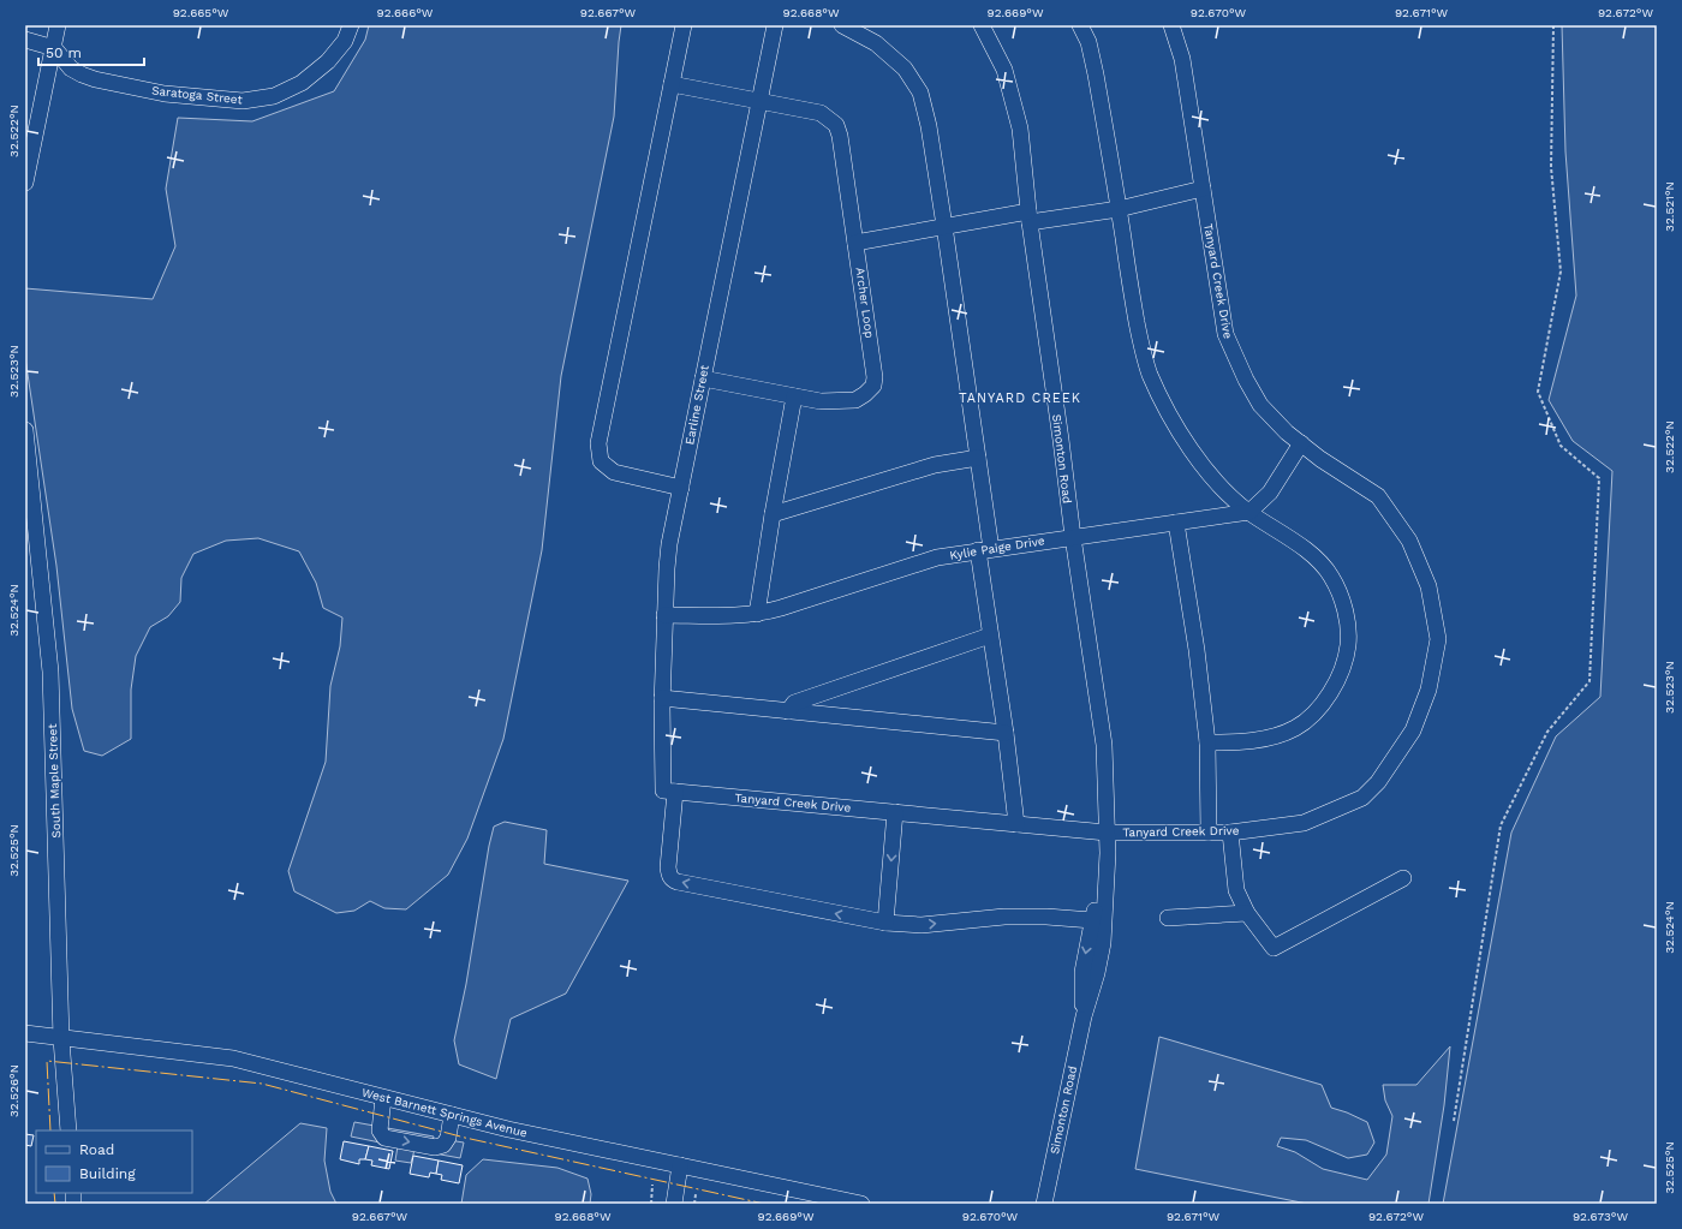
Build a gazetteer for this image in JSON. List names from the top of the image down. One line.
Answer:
{"streets":{"street":["Saratoga Street","Tanyard Creek Drive","Archer Loop","Earline Street","Simonton Road","Kylie Paige Drive","South Maple Street","West Barnett Springs Avenue"]},"crossings":[["Tanyard Creek Drive","Earline Street"],["Tanyard Creek Drive","Simonton Road"],["Archer Loop","Earline Street"],["Earline Street","Kylie Paige Drive"],["Simonton Road","Kylie Paige Drive"],["South Maple Street","West Barnett Springs Avenue"]],"districts":["TANYARD CREEK"],"legend":["Road","Building"],"scale_bar":"50 m","coordinates":["92.665°W","92.666°W","92.667°W","92.668°W","92.669°W","92.670°W","92.671°W","92.672°W","32.522°N","32.521°N","32.523°N","32.524°N","32.525°N","32.526°N","92.673°W"]}
